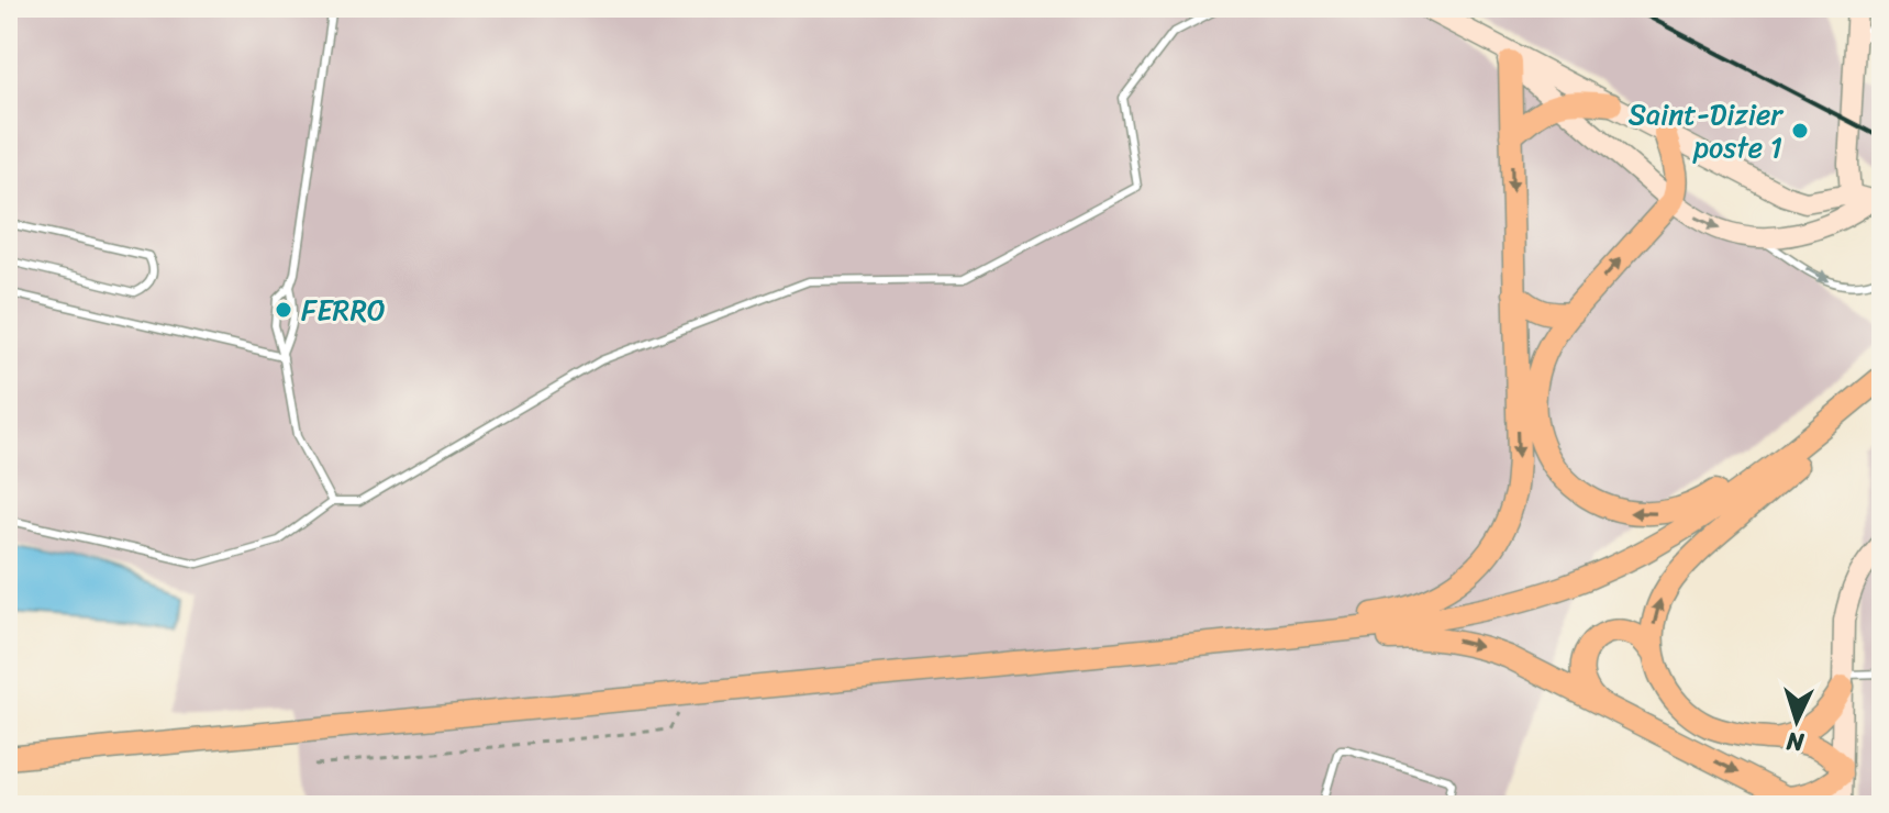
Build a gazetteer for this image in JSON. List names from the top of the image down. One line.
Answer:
{"places":["Saint-Dizier poste 1","FERRO"],"north":"bottom"}
